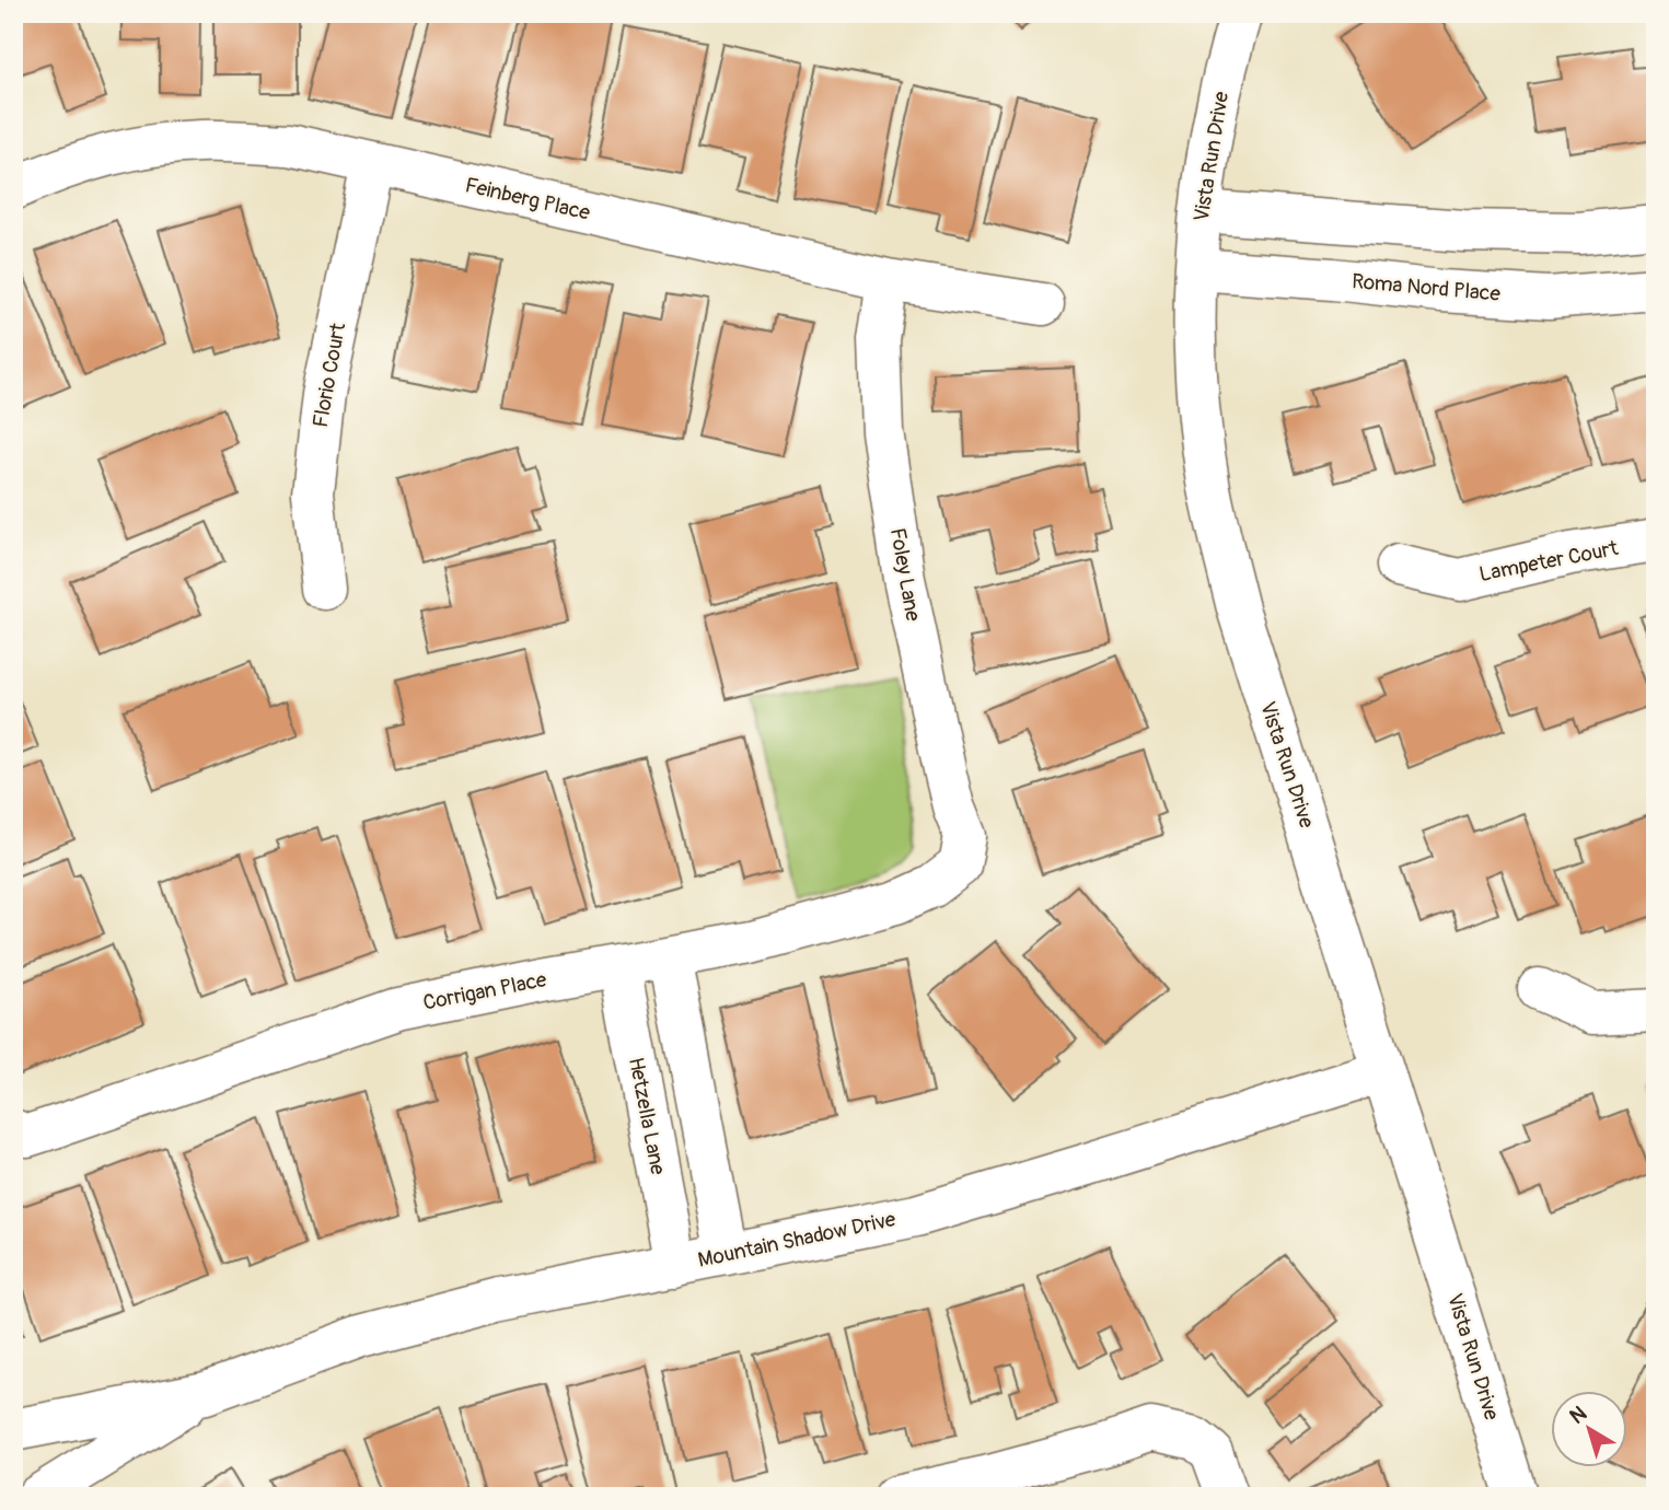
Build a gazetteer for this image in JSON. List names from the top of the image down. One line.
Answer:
{"streets":{"street":["Vista Run Drive","Feinberg Place","Roma Nord Place","Florio Court","Lampeter Court","Foley Lane","Corrigan Place","Hetzella Lane","Mountain Shadow Drive"]},"crossings":[["Vista Run Drive","Roma Nord Place"],["Vista Run Drive","Mountain Shadow Drive"],["Feinberg Place","Florio Court"],["Feinberg Place","Foley Lane"],["Foley Lane","Corrigan Place"],["Corrigan Place","Hetzella Lane"],["Hetzella Lane","Mountain Shadow Drive"]],"north":"top left"}
